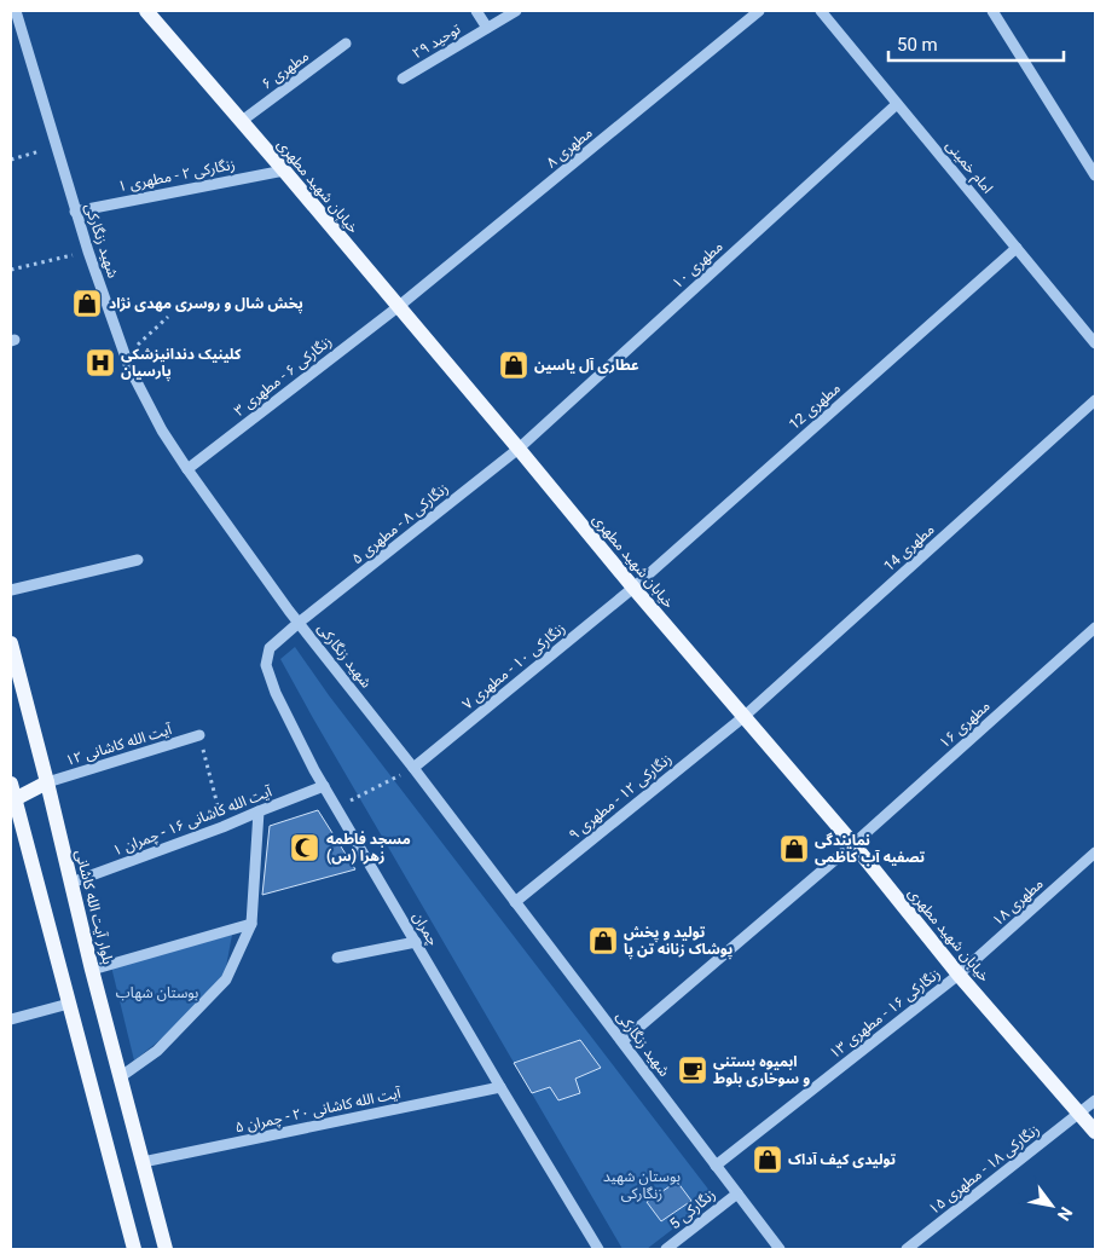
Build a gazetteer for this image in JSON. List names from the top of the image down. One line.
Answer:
{"streets":{"main road":["خیابان شهید مطهری","بلوار آیت الله کاشانی"],"street":["توحید ۲۹","مطهری ۶","مطهری ۸","امام خمینی","زنگارکی ۲ - مطهری ۱","شهید زنگارکی","مطهری ۱۰","زنگارکی ۶ - مطهری ۳","مطهری 12","زنگارکی ۸ - مطهری ۵","مطهری 14","زنگارکی ۱۰ - مطهری ۷","مطهری ۱۶","آیت الله کاشانی ۱۲","زنگارکی ۱۲ - مطهری ۹","آیت الله کاشانی ۱۶ - چمران ۱","مطهری ۱۸","چمران","زنگارکی ۱۶ - مطهری ۱۳","آیت الله کاشانی ۲۰ - چمران ۵","زنگارکی ۱۸ - مطهری ۱۵","زنگارکی 5"]},"crossings":[["مطهری ۶","خیابان شهید مطهری"],["مطهری ۸","خیابان شهید مطهری"],["مطهری ۸","زنگارکی ۶ - مطهری ۳"],["امام خمینی","مطهری ۱۰"],["امام خمینی","مطهری 12"],["زنگارکی ۲ - مطهری ۱","خیابان شهید مطهری"],["زنگارکی ۲ - مطهری ۱","شهید زنگارکی"],["خیابان شهید مطهری","مطهری ۱۰"],["خیابان شهید مطهری","زنگارکی ۶ - مطهری ۳"],["خیابان شهید مطهری","مطهری 12"],["خیابان شهید مطهری","زنگارکی ۸ - مطهری ۵"],["خیابان شهید مطهری","مطهری 14"],["خیابان شهید مطهری","زنگارکی ۱۰ - مطهری ۷"],["خیابان شهید مطهری","مطهری ۱۶"],["خیابان شهید مطهری","زنگارکی ۱۲ - مطهری ۹"],["خیابان شهید مطهری","مطهری ۱۸"],["خیابان شهید مطهری","زنگارکی ۱۶ - مطهری ۱۳"],["خیابان شهید مطهری","زنگارکی ۱۸ - مطهری ۱۵"],["شهید زنگارکی","زنگارکی ۶ - مطهری ۳"],["شهید زنگارکی","زنگارکی ۸ - مطهری ۵"],["شهید زنگارکی","زنگارکی ۱۰ - مطهری ۷"],["شهید زنگارکی","مطهری ۱۶"],["شهید زنگارکی","زنگارکی ۱۲ - مطهری ۹"],["شهید زنگارکی","چمران"],["شهید زنگارکی","زنگارکی ۱۶ - مطهری ۱۳"],["شهید زنگارکی","زنگارکی 5"],["مطهری ۱۰","زنگارکی ۸ - مطهری ۵"],["مطهری 12","زنگارکی ۱۰ - مطهری ۷"],["زنگارکی ۸ - مطهری ۵","چمران"],["مطهری 14","زنگارکی ۱۲ - مطهری ۹"],["آیت الله کاشانی ۱۲","بلوار آیت الله کاشانی"],["آیت الله کاشانی ۱۶ - چمران ۱","بلوار آیت الله کاشانی"],["آیت الله کاشانی ۱۶ - چمران ۱","چمران"],["مطهری ۱۸","زنگارکی ۱۶ - مطهری ۱۳"],["بلوار آیت الله کاشانی","آیت الله کاشانی ۲۰ - چمران ۵"],["چمران","آیت الله کاشانی ۲۰ - چمران ۵"]],"parks":["بوستان شهاب","بوستان شهید زنگارکی"],"places":{"shop":["پخش شال و روسری مهدی نژاد","عطاری آل یاسین","نمایندگی تصفیه آب کاظمی","تولید و پخش پوشاک زنانه تن پا","تولیدی کیف آداک"],"hospital":["کلینیک دندانپزشکی پارسیان"],"mosque":["مسجد فاطمه زهرا (س)"],"cafe":["ابمیوه بستنی و ‌سوخاری بلوط"]},"scale_bar":"50 m","north":"bottom right"}
